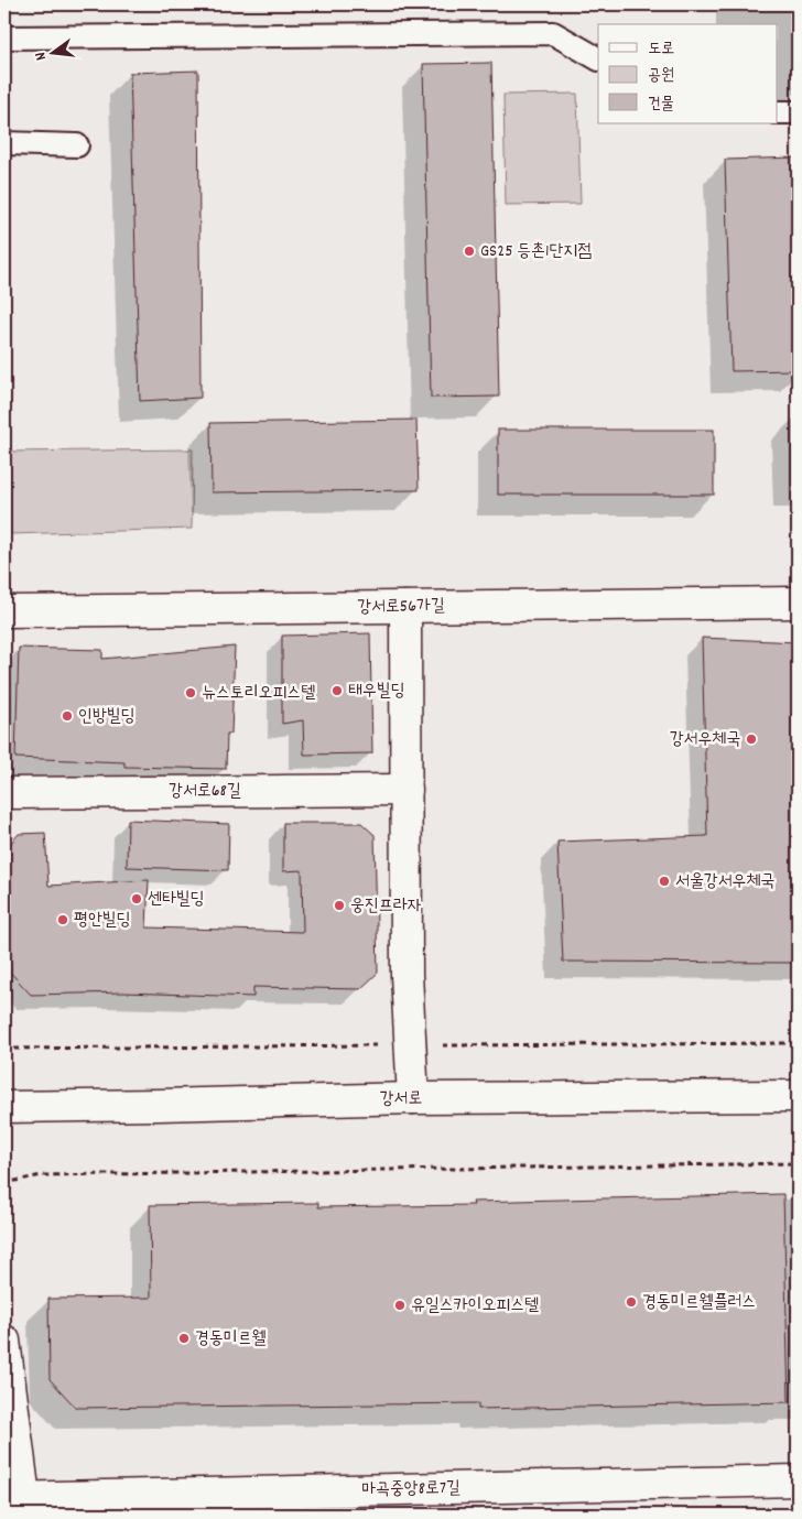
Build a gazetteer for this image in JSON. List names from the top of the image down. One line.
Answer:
{"streets":{"street":["강서로56가길","강서로68길","강서로","마곡중앙8로7길"]},"places":["GS25 등촌1단지점","태우빌딩","뉴스토리오피스텔","인방빌딩","강서우체국","서울강서우체국","센타빌딩","웅진프라자","평안빌딩","경동미르웰플러스","유일스카이오피스텔","경동미르웰"],"legend":["도로","공원","건물"],"north":"left"}
